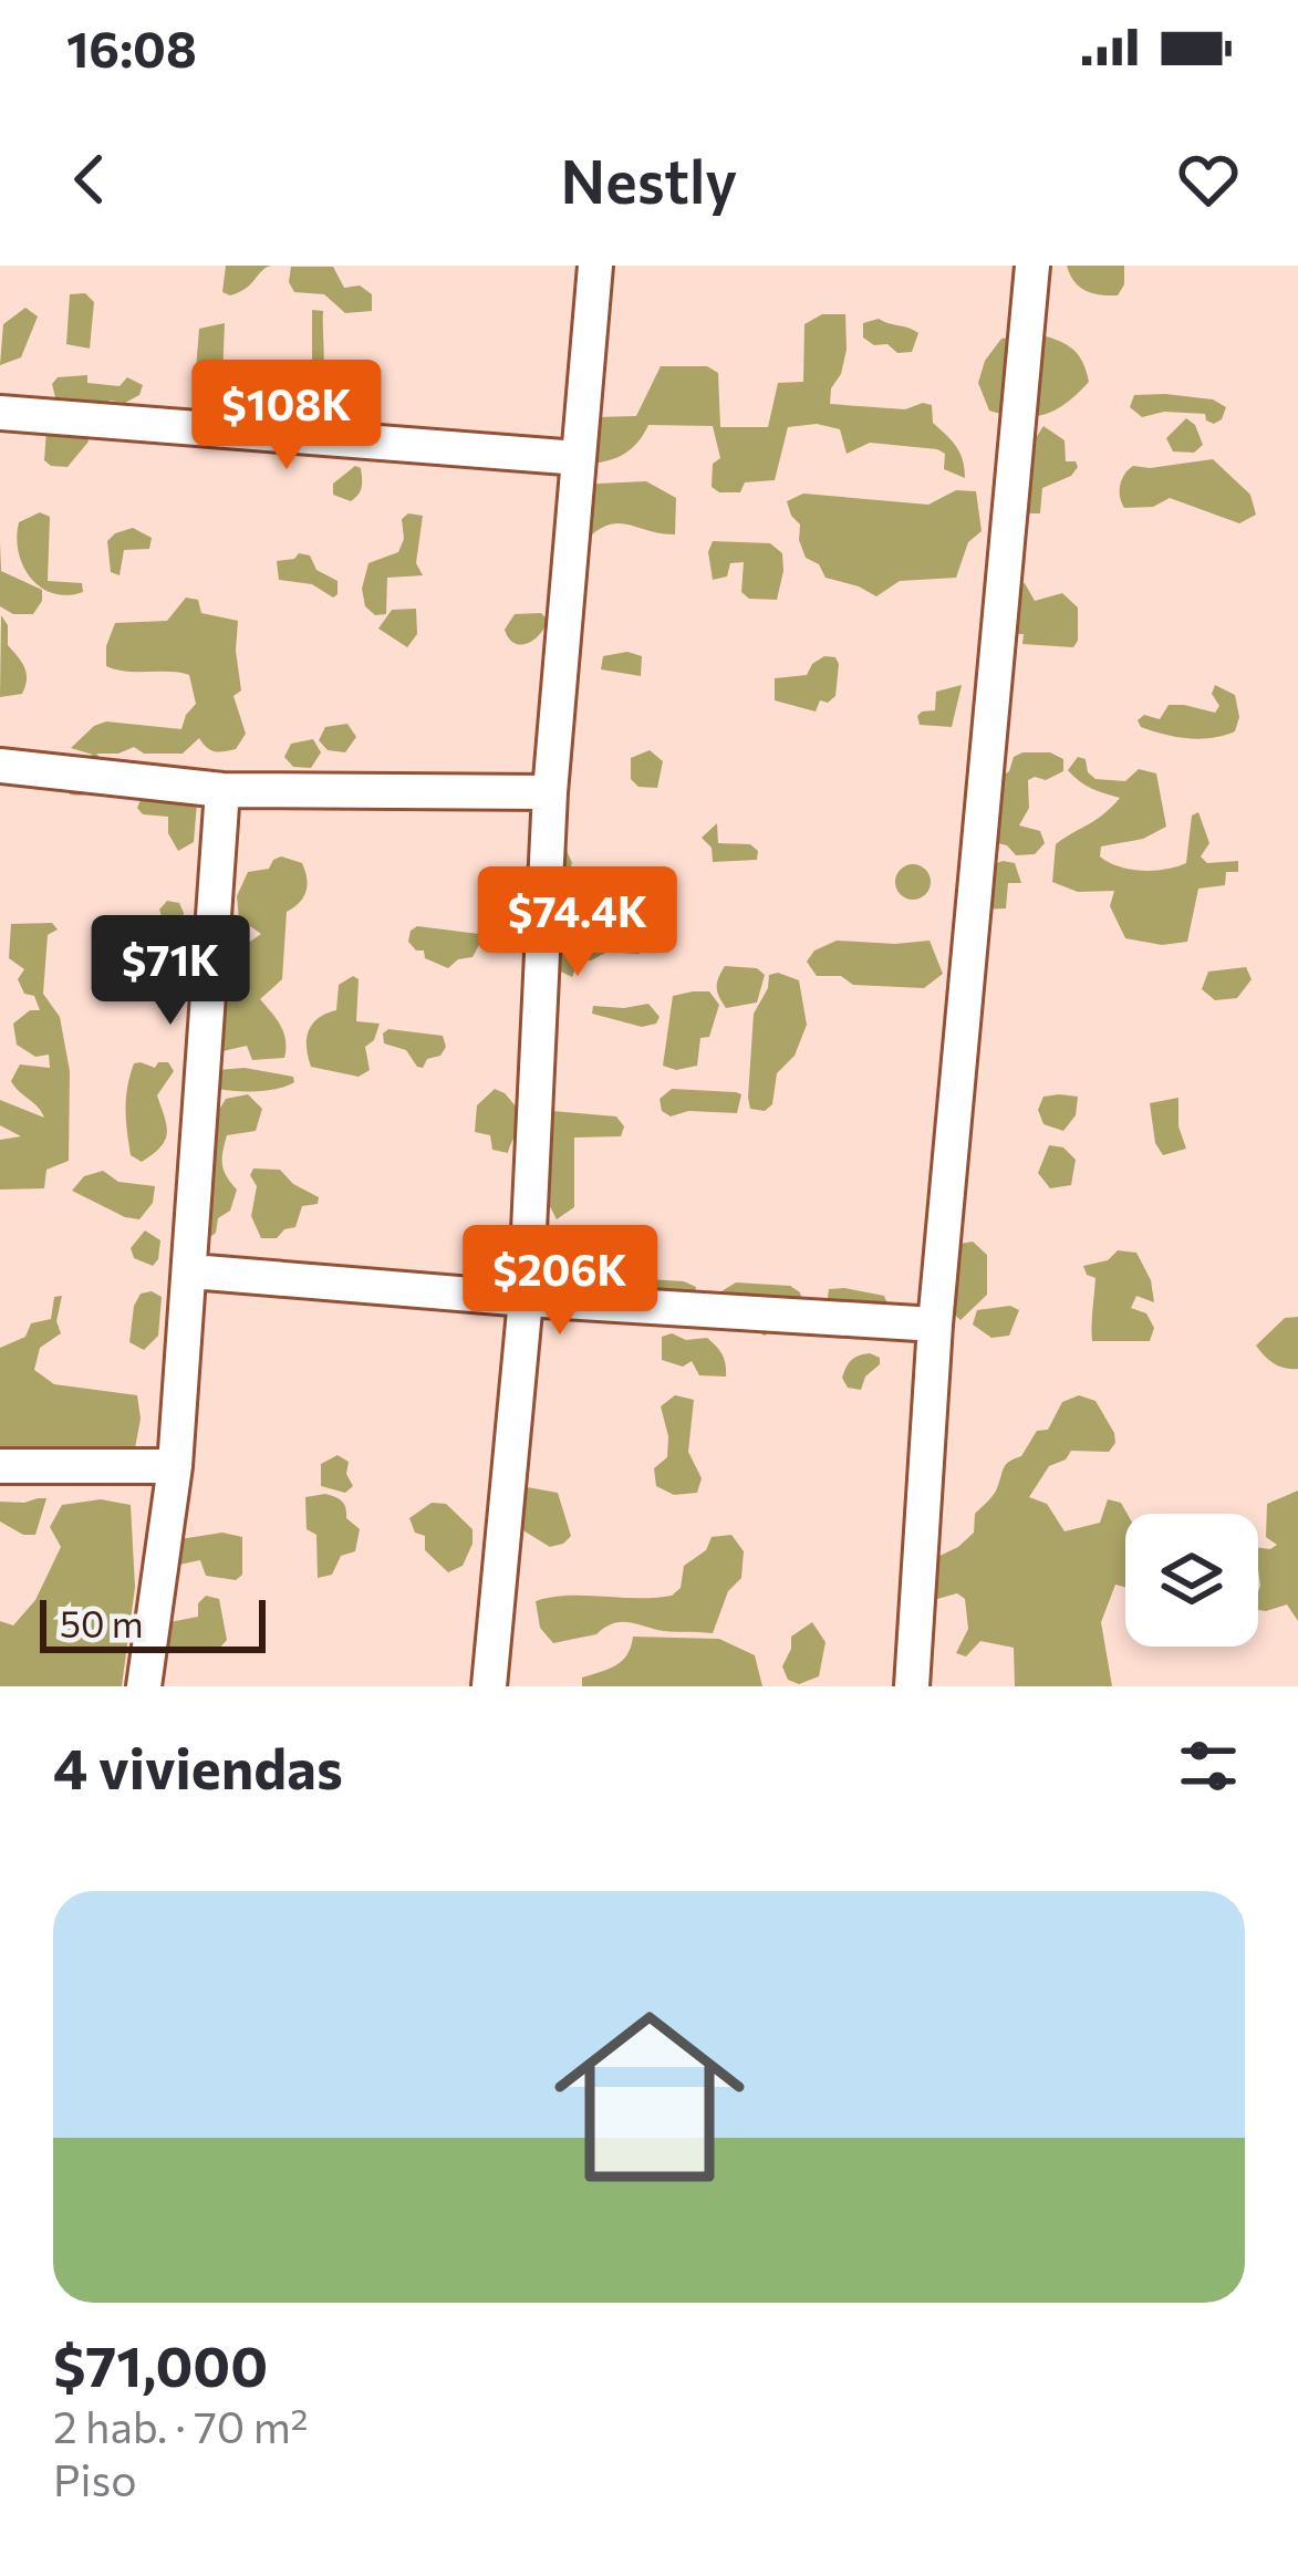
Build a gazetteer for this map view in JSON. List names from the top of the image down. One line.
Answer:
{"scale_bar":"50 m","page":{"status":"16:08","header":"Nestly","price":["$108K","$74.4K","$71K","$206K"],"scale":"50 m","heading":"4 viviendas","list":[{"name":"$71,000","note":"2 hab. · 70 m² · Piso"}]}}
